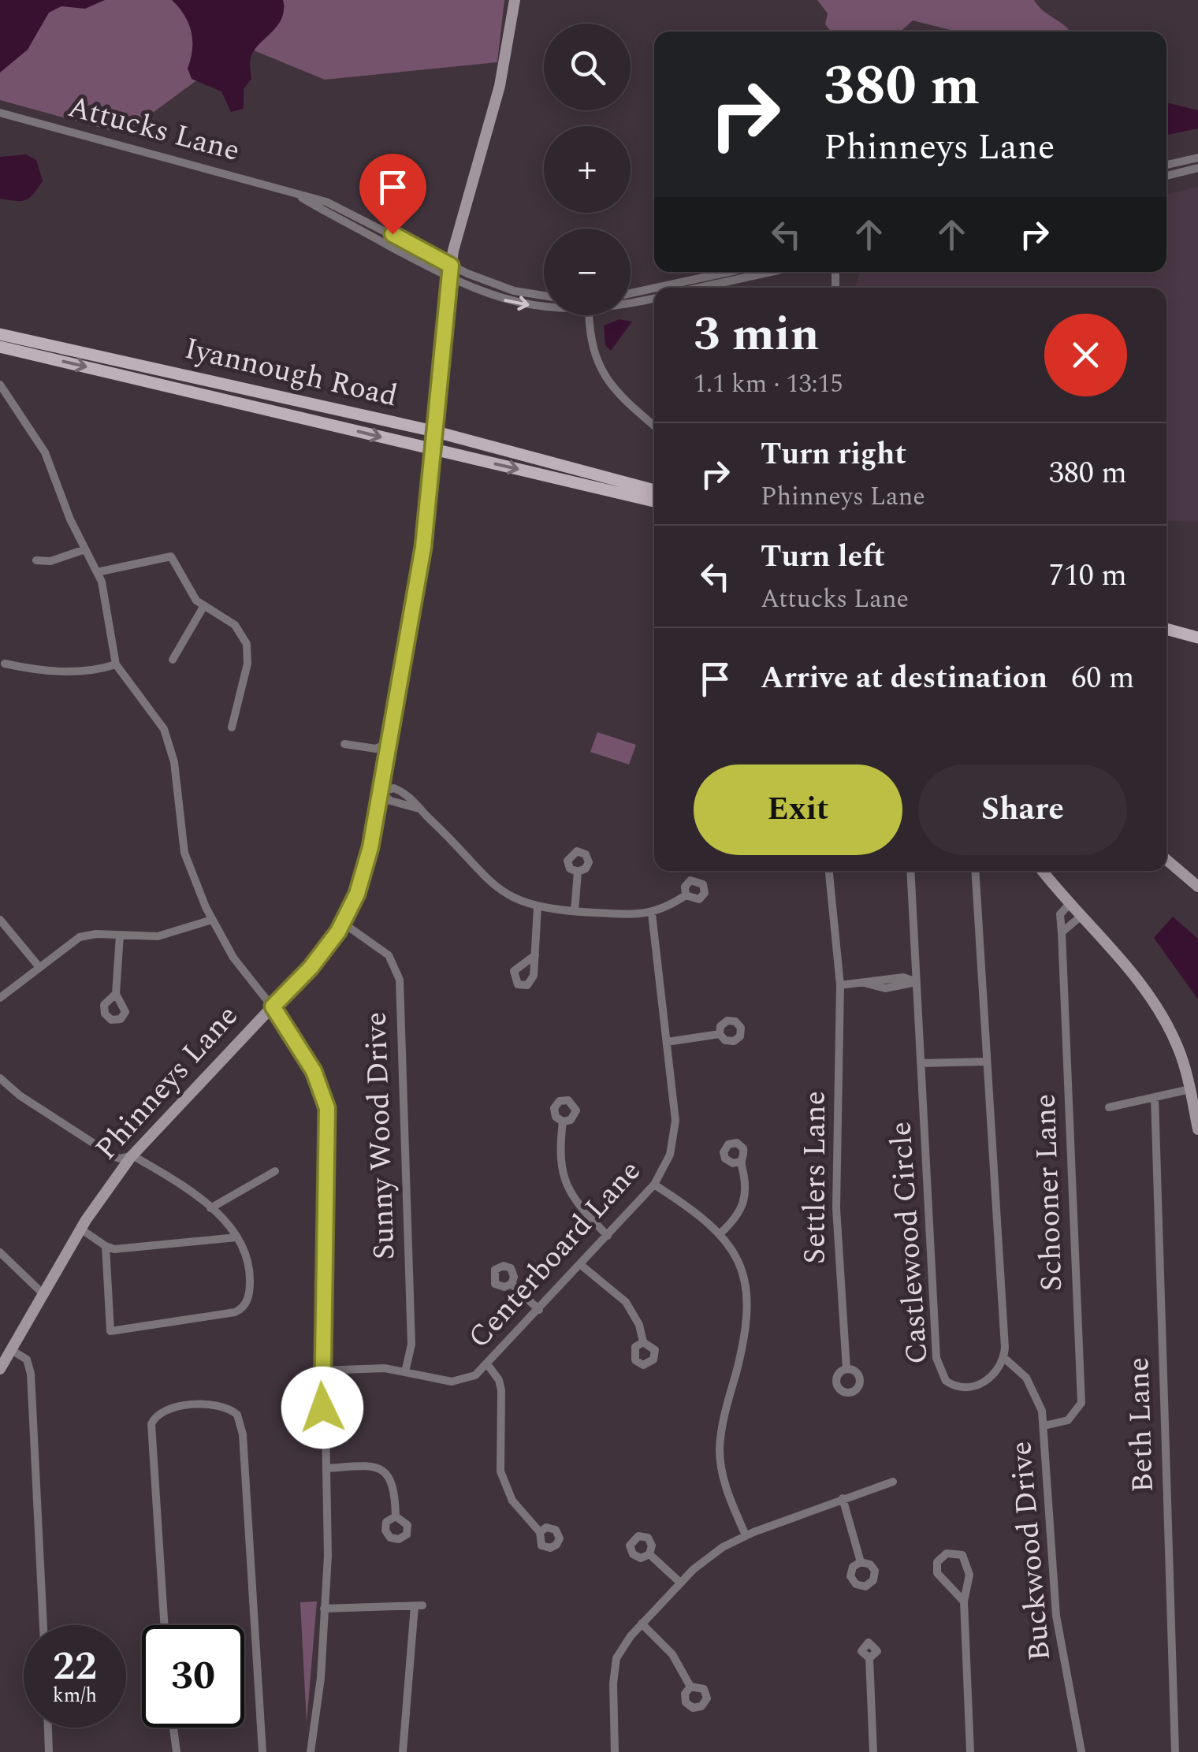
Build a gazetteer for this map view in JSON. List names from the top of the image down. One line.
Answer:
{"streets":{"main road":["Iyannough Road","Phinneys Lane"],"street":["Attucks Lane","Sunny Wood Drive","Settlers Lane","Schooner Lane","Castlewood Circle","Centerboard Lane","Beth Lane","Buckwood Drive"]},"crossings":[["Attucks Lane","Phinneys Lane"],["Iyannough Road","Phinneys Lane"],["Phinneys Lane","Sunny Wood Drive"],["Sunny Wood Drive","Centerboard Lane"],["Schooner Lane","Buckwood Drive"],["Castlewood Circle","Buckwood Drive"]],"page":{"map_buttons":["+","−"],"turn":["380 m","Phinneys Lane"],"heading":["3 min","1.1 km · 13:15"],"list":[{"name":"Turn right","note":"Phinneys Lane","value":"380 m"},{"name":"Turn left","note":"Attucks Lane","value":"710 m"},{"name":"Arrive at destination","value":"60 m"}],"buttons":["Exit","Share"],"speed":"22 km/h","limit":"30"}}
